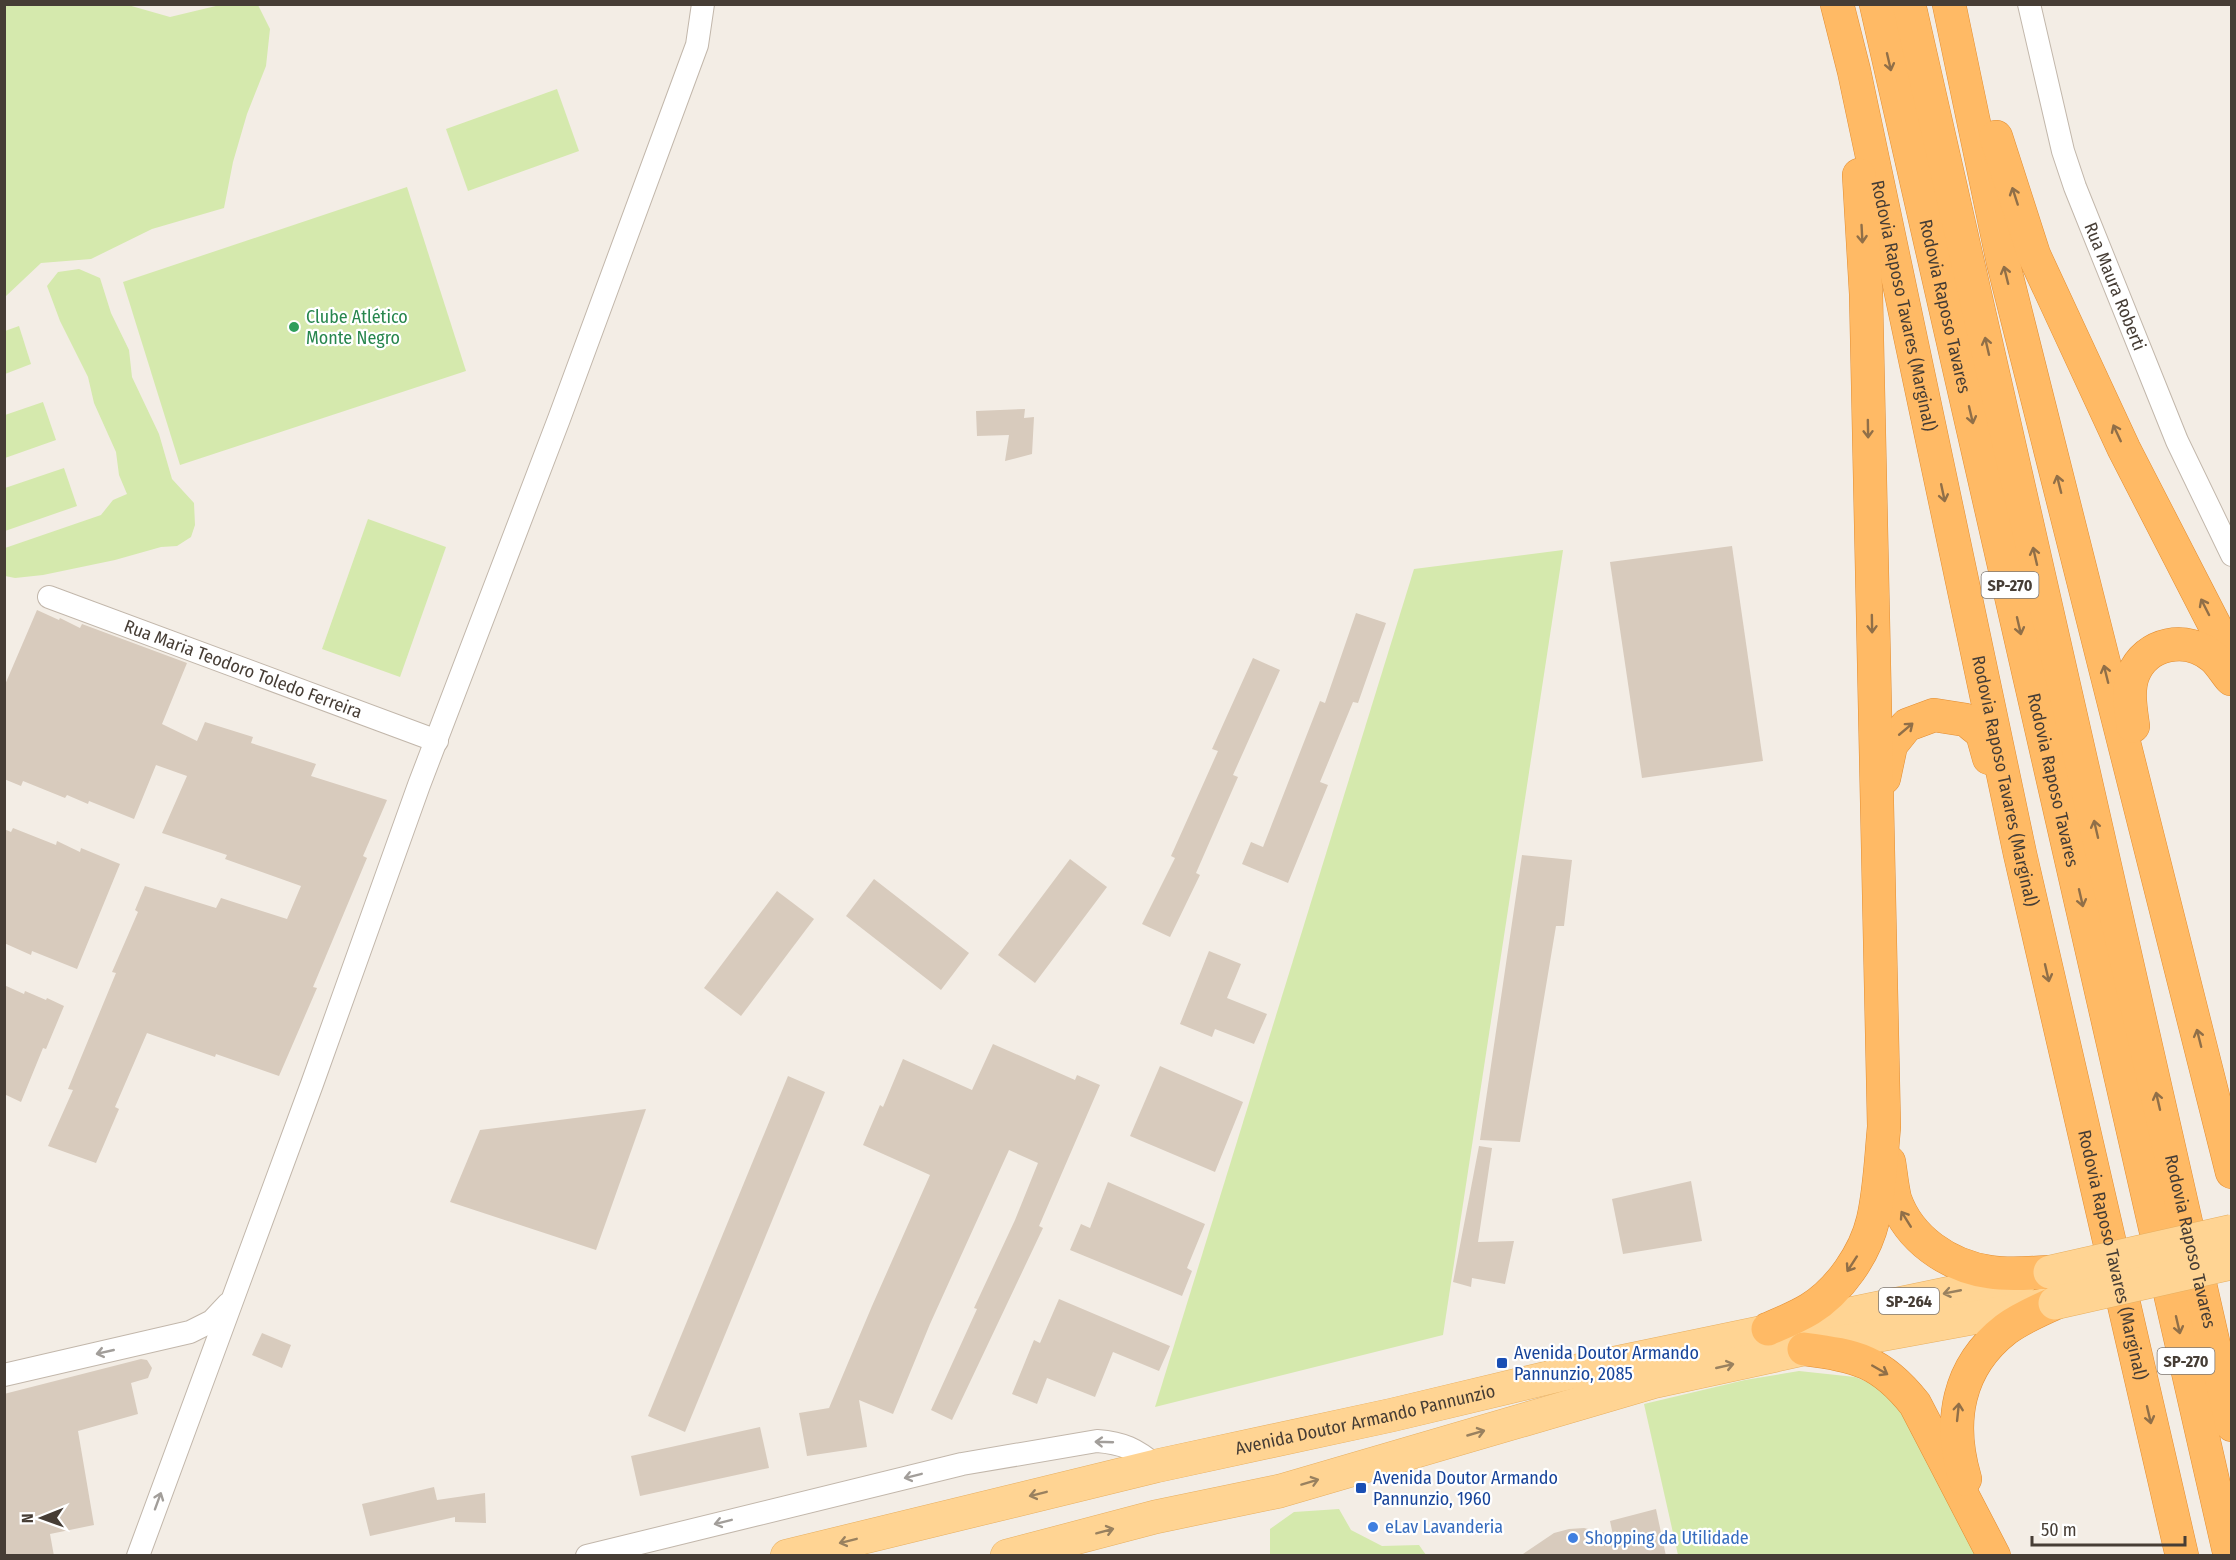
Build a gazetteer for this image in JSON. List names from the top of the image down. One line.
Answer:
{"streets":{"highway":["Rodovia Raposo Tavares (Marginal)","Rodovia Raposo Tavares","SP-270"],"main road":["SP-264","Avenida Doutor Armando Pannunzio"],"street":["Rua Maura Roberti","Rua Maria Teodoro Toledo Ferreira"]},"crossings":[["SP-264","Avenida Doutor Armando Pannunzio"]],"places":{"other":["Clube Atlético Monte Negro","eLav Lavanderia","Shopping da Utilidade"],"transit":["Avenida Doutor Armando Pannunzio, 2085","Avenida Doutor Armando Pannunzio, 1960"]},"scale_bar":"50 m","north":"left"}
